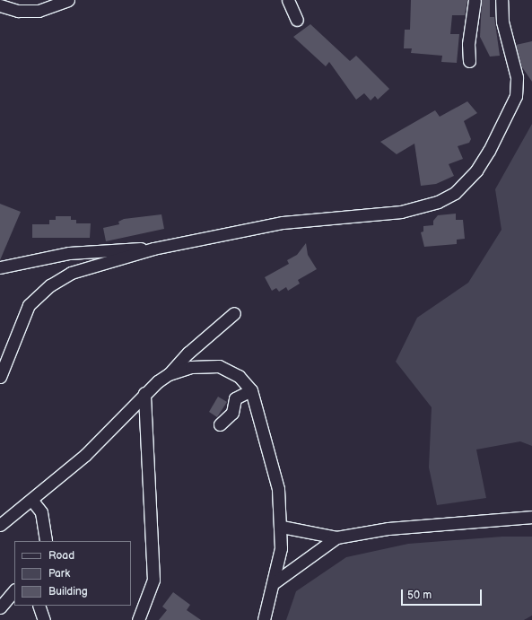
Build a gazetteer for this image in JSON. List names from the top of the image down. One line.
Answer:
{"legend":["Road","Park","Building"],"scale_bar":"50 m"}
